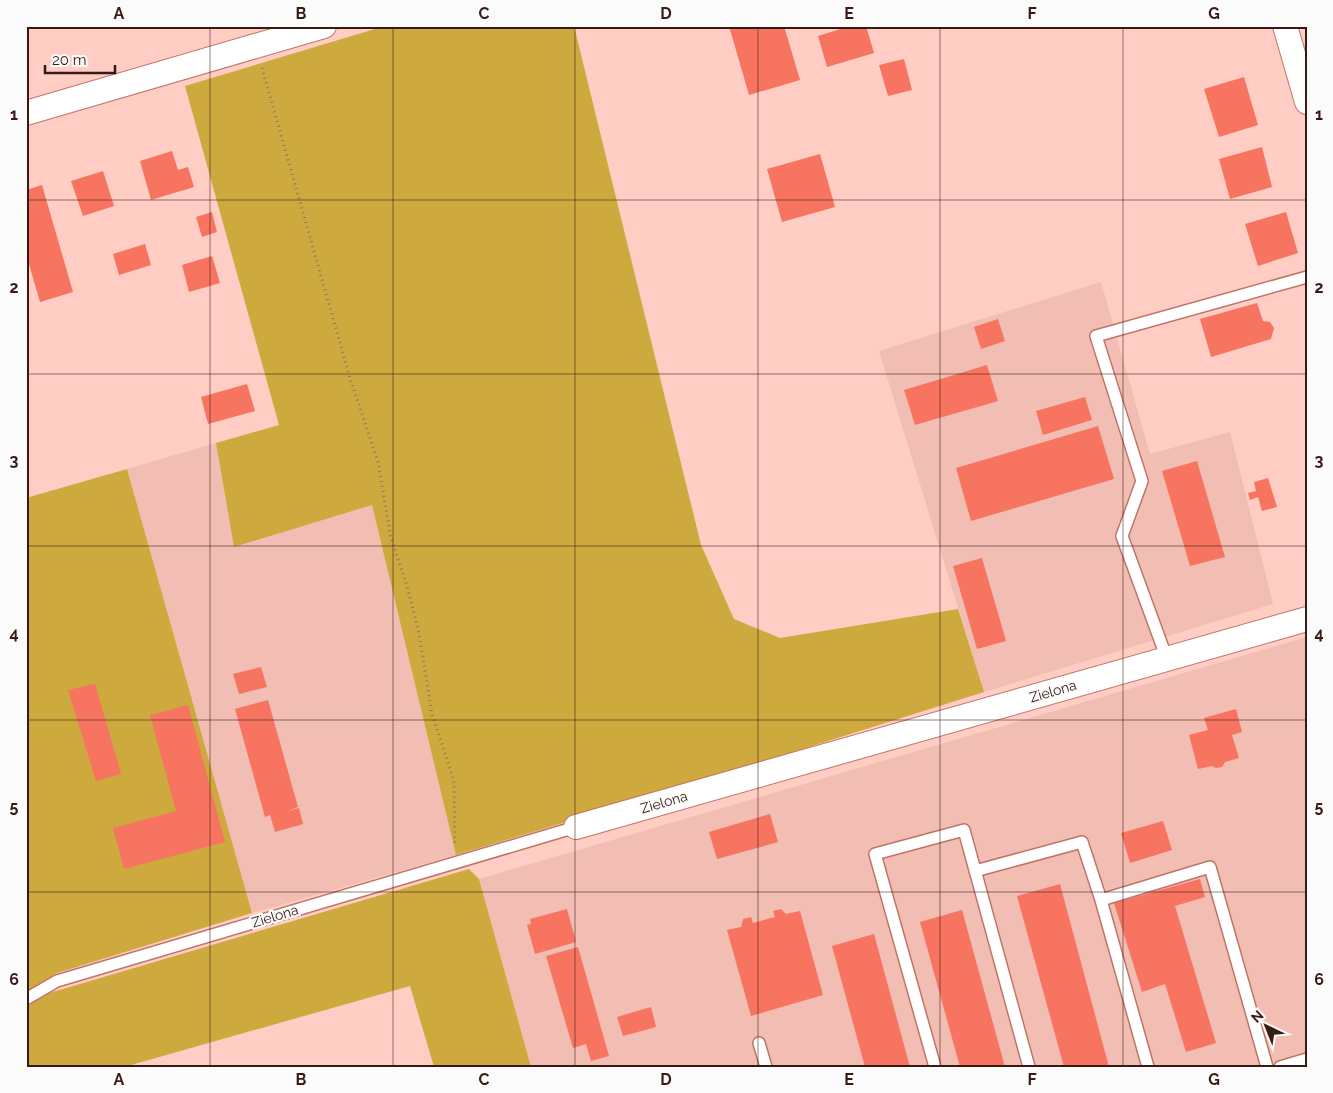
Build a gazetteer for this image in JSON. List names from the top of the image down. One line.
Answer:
{"streets":{"street":["Zielona"]},"scale_bar":"20 m","north":"top left","grid":{"columns":["A","B","C","D","E","F","G"],"rows":["1","2","3","4","5","6"]}}
